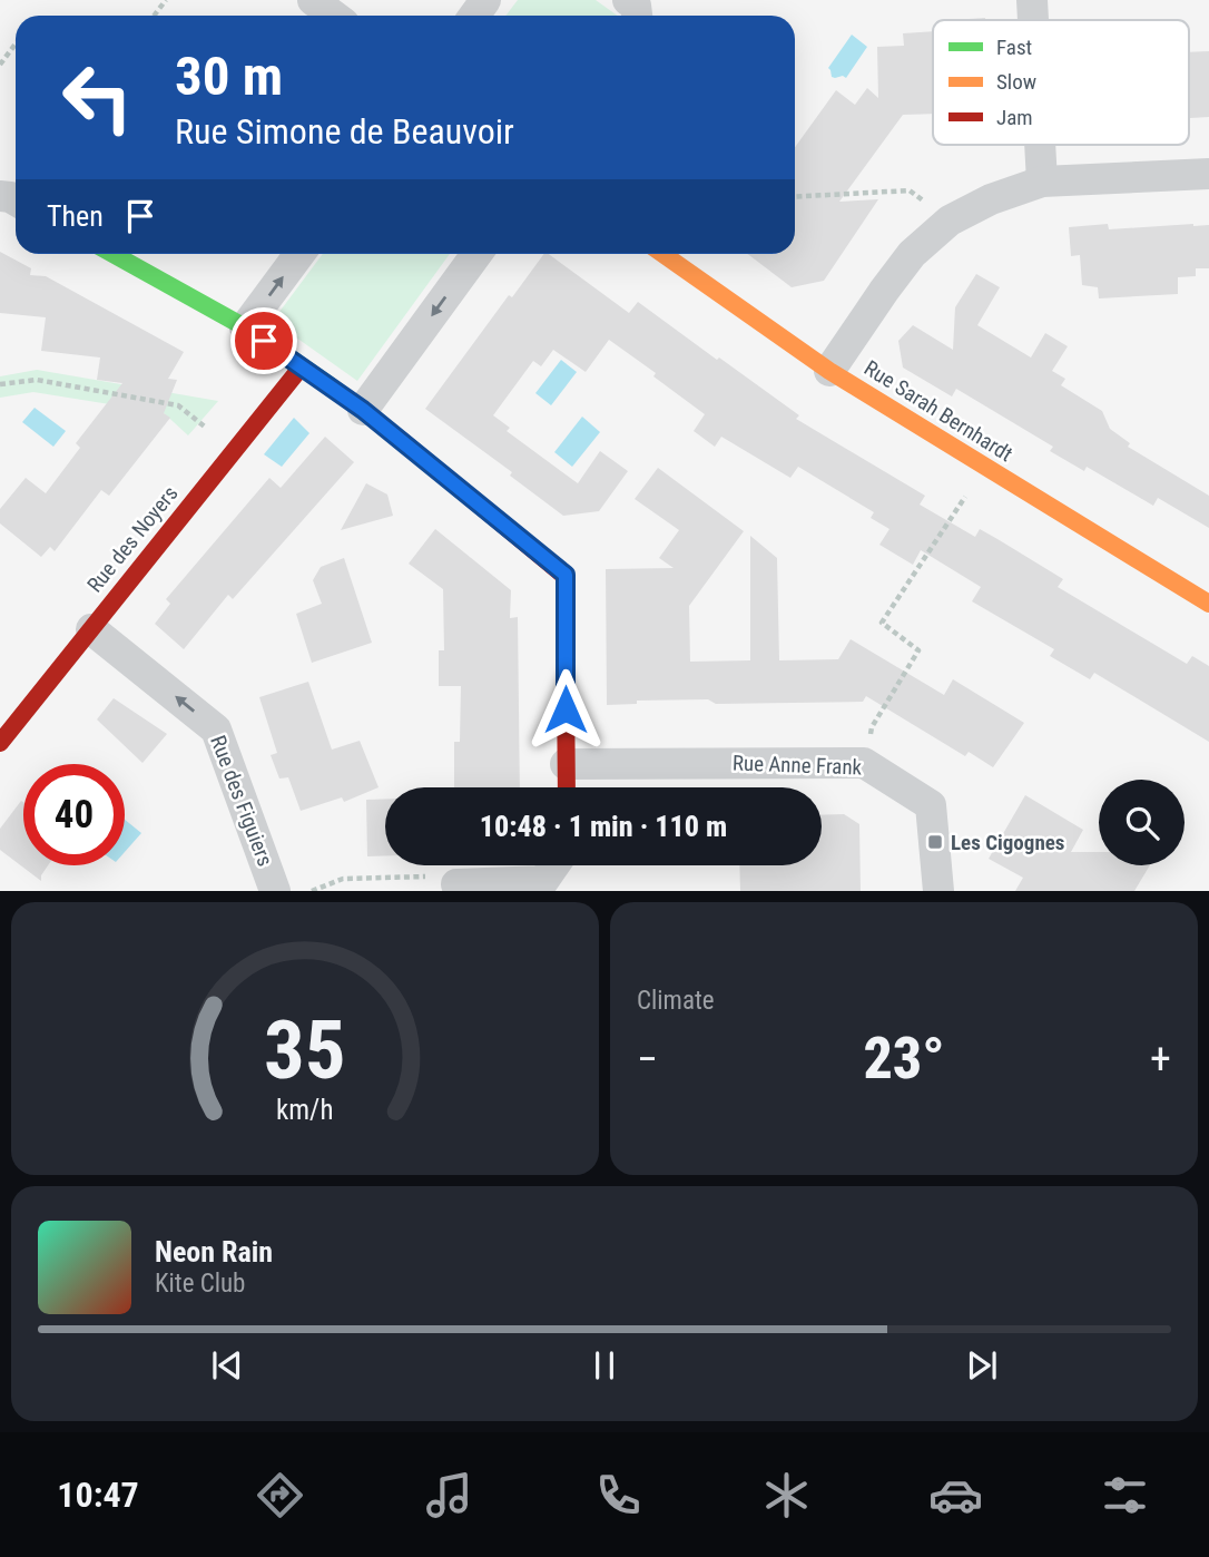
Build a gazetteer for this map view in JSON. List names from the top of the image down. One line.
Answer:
{"streets":{"street":["Rue Sarah Bernhardt","Rue des Noyers","Rue Anne Frank","Rue des Figuiers"]},"crossings":[["Rue des Noyers","Rue des Figuiers"]],"one_way":["Rue des Figuiers"],"places":{"transit":["Les Cigognes"]},"legend":["Fast","Slow","Jam"],"page":{"turn":["30 m","Rue Simone de Beauvoir"],"then":"Then","limit":"40","trip":"10:48 · 1 min · 110 m","tile":"Climate","heat":["−","23°","+"],"song":["Neon Rain","Kite Club"],"tabs":"10:47","gauge":["35","km/h"]}}
